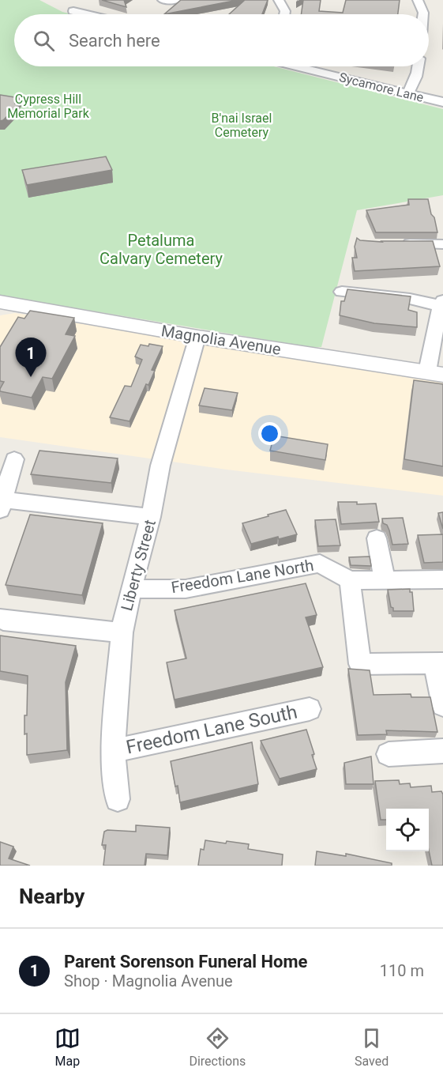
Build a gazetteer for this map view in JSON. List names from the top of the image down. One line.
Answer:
{"streets":{"street":["Sycamore Lane","Magnolia Avenue","Liberty Street","Freedom Lane North","Freedom Lane South"]},"crossings":[["Magnolia Avenue","Liberty Street"],["Liberty Street","Freedom Lane North"],["Liberty Street","Freedom Lane South"]],"parks":["Cypress Hill Memorial Park","B'nai Israel Cemetery","Petaluma Calvary Cemetery"],"page":{"search":"Search here","pins":"1","heading":"Nearby","list":[{"mark":"1","name":"Parent Sorenson Funeral Home","note":"Shop · Magnolia Avenue","value":"110 m"}],"nav":["Map","Directions","Saved"]}}
